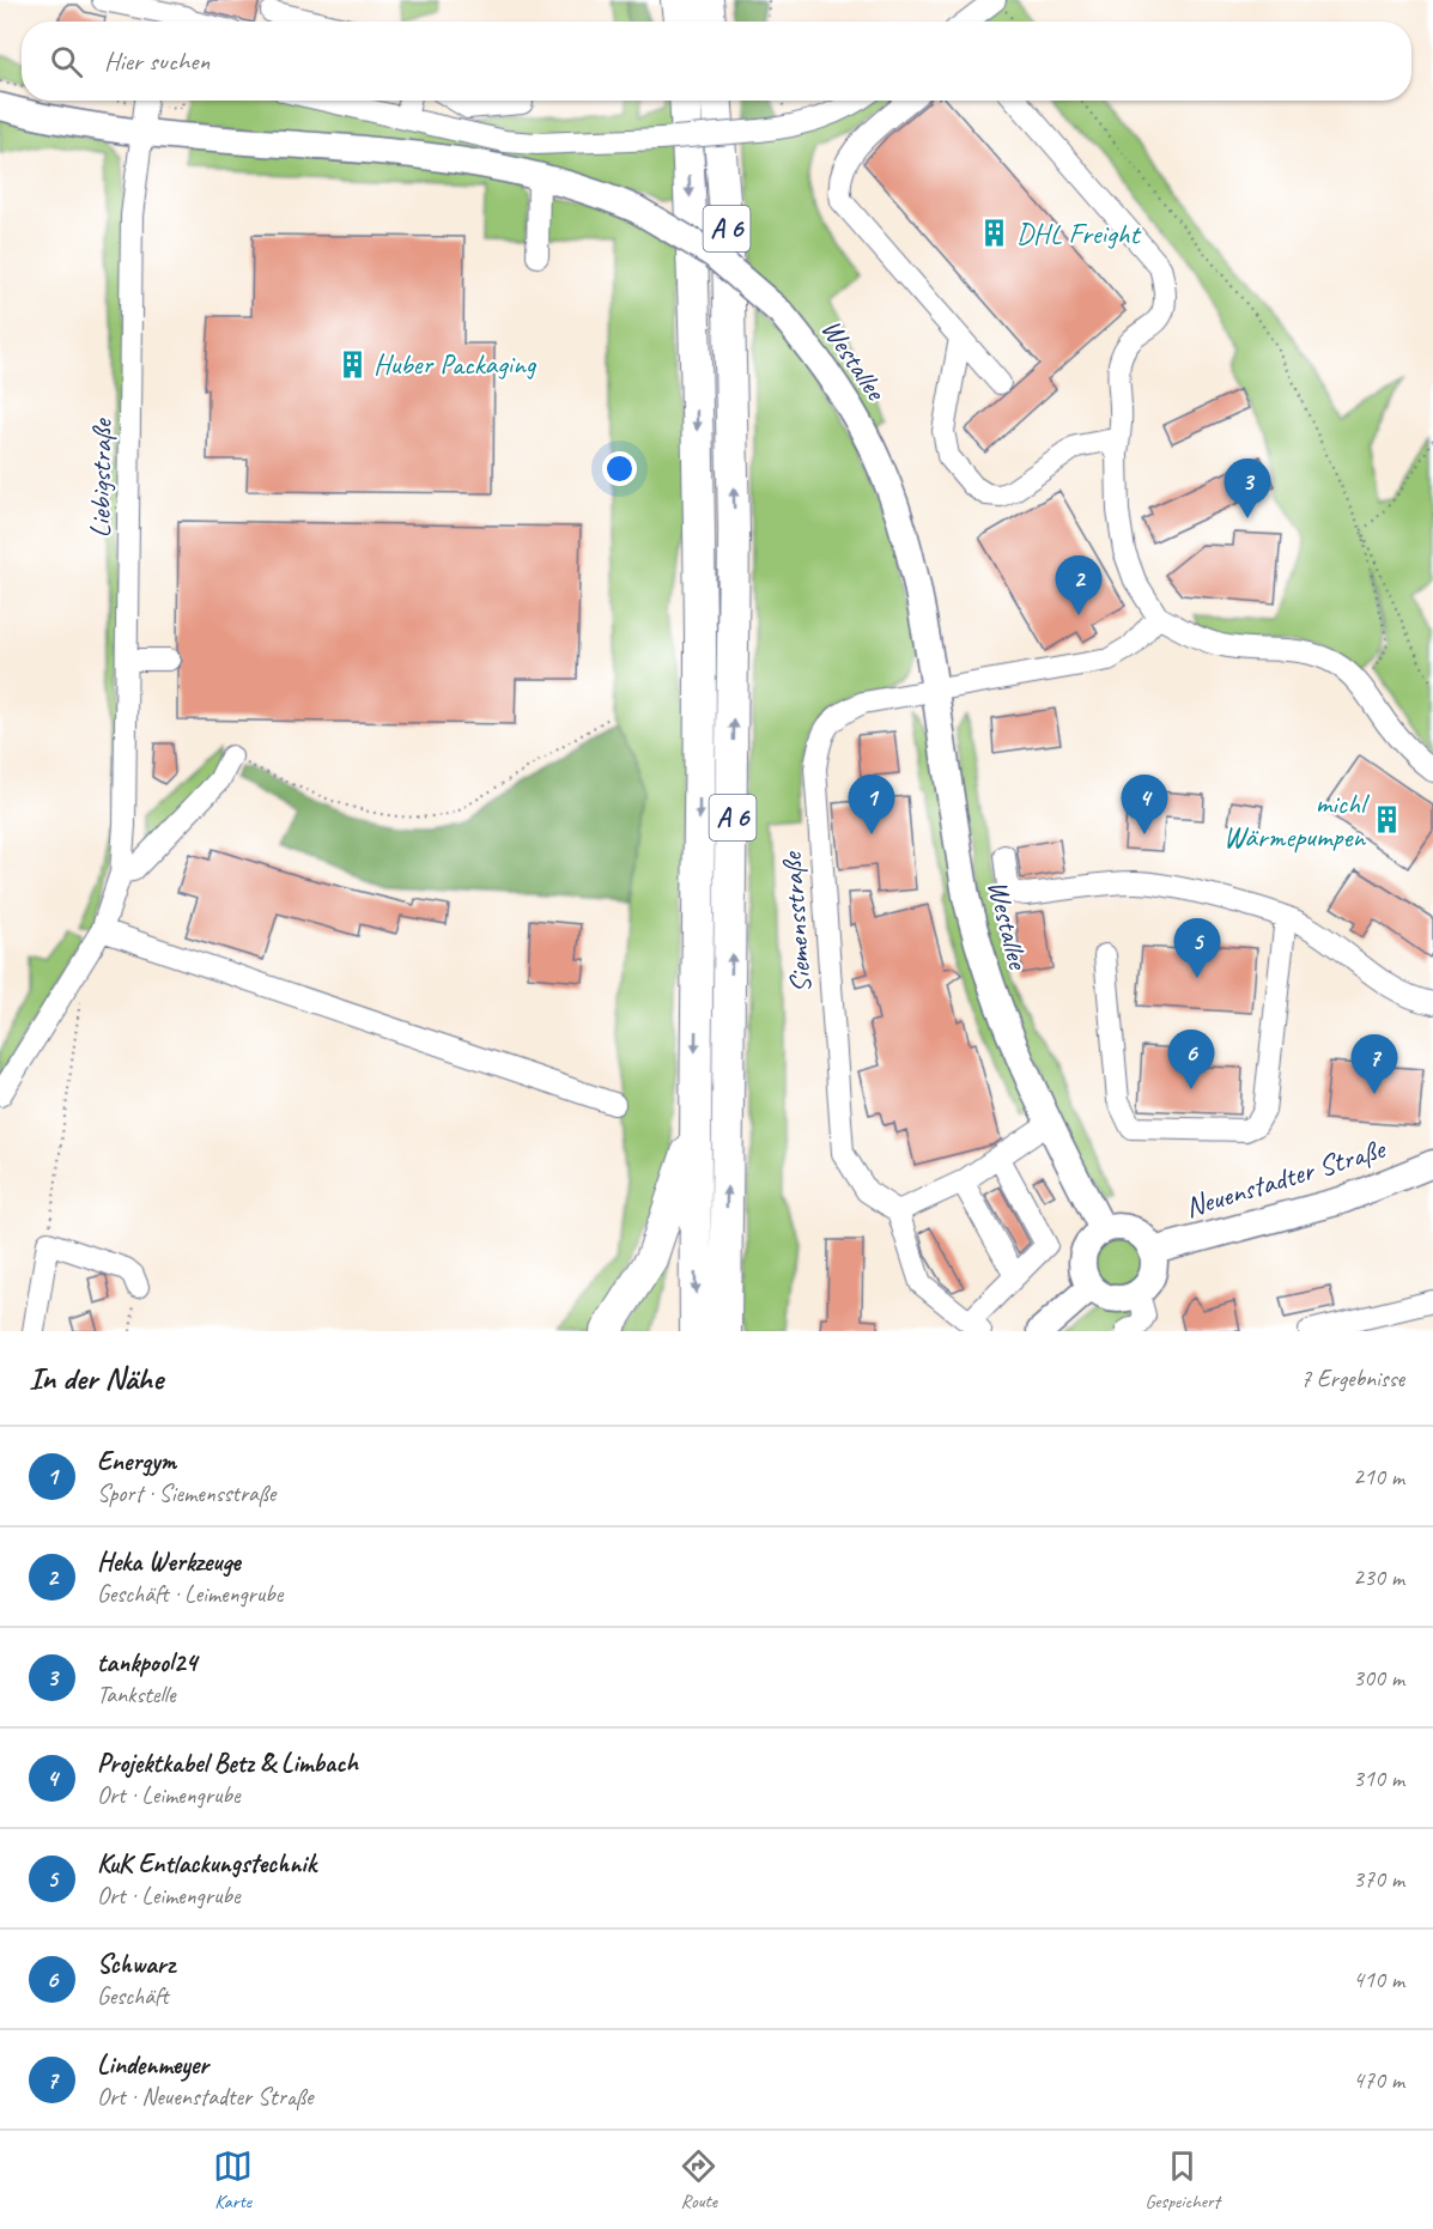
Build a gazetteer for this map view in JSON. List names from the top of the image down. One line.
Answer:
{"streets":{"highway":["A 6"],"main road":["Westallee","Neuenstadter Straße"],"street":["Liebigstraße","Siemensstraße"]},"crossings":[["Westallee","Liebigstraße"],["Westallee","Siemensstraße"],["Westallee","Neuenstadter Straße"]],"places":{"building":["DHL Freight","Huber Packaging","michl Wärmepumpen"]},"page":{"search":"Hier suchen","pins":["3","2","1","4","5","6","7"],"heading":["In der Nähe","7 Ergebnisse"],"list":[{"mark":"1","name":"Energym","note":"Sport · Siemensstraße","value":"210 m"},{"mark":"2","name":"Heka Werkzeuge","note":"Geschäft · Leimengrube","value":"230 m"},{"mark":"3","name":"tankpool24","note":"Tankstelle","value":"300 m"},{"mark":"4","name":"Projektkabel Betz & Limbach","note":"Ort · Leimengrube","value":"310 m"},{"mark":"5","name":"KuK Entlackungstechnik","note":"Ort · Leimengrube","value":"370 m"},{"mark":"6","name":"Schwarz","note":"Geschäft","value":"410 m"},{"mark":"7","name":"Lindenmeyer","note":"Ort · Neuenstadter Straße","value":"470 m"}],"nav":["Karte","Route","Gespeichert"]}}
